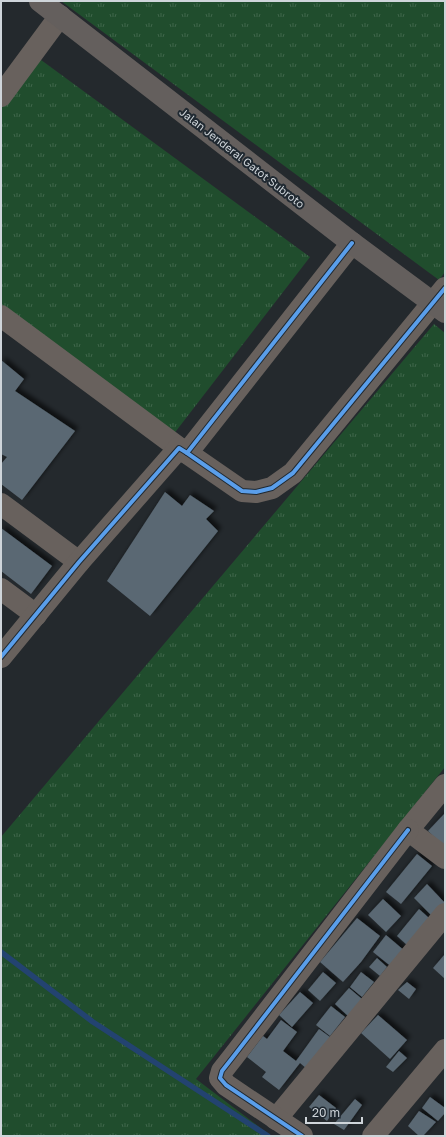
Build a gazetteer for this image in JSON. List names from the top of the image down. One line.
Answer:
{"streets":{"highway":["Jalan Jenderal Gatot Subroto"]},"scale_bar":"20 m"}
